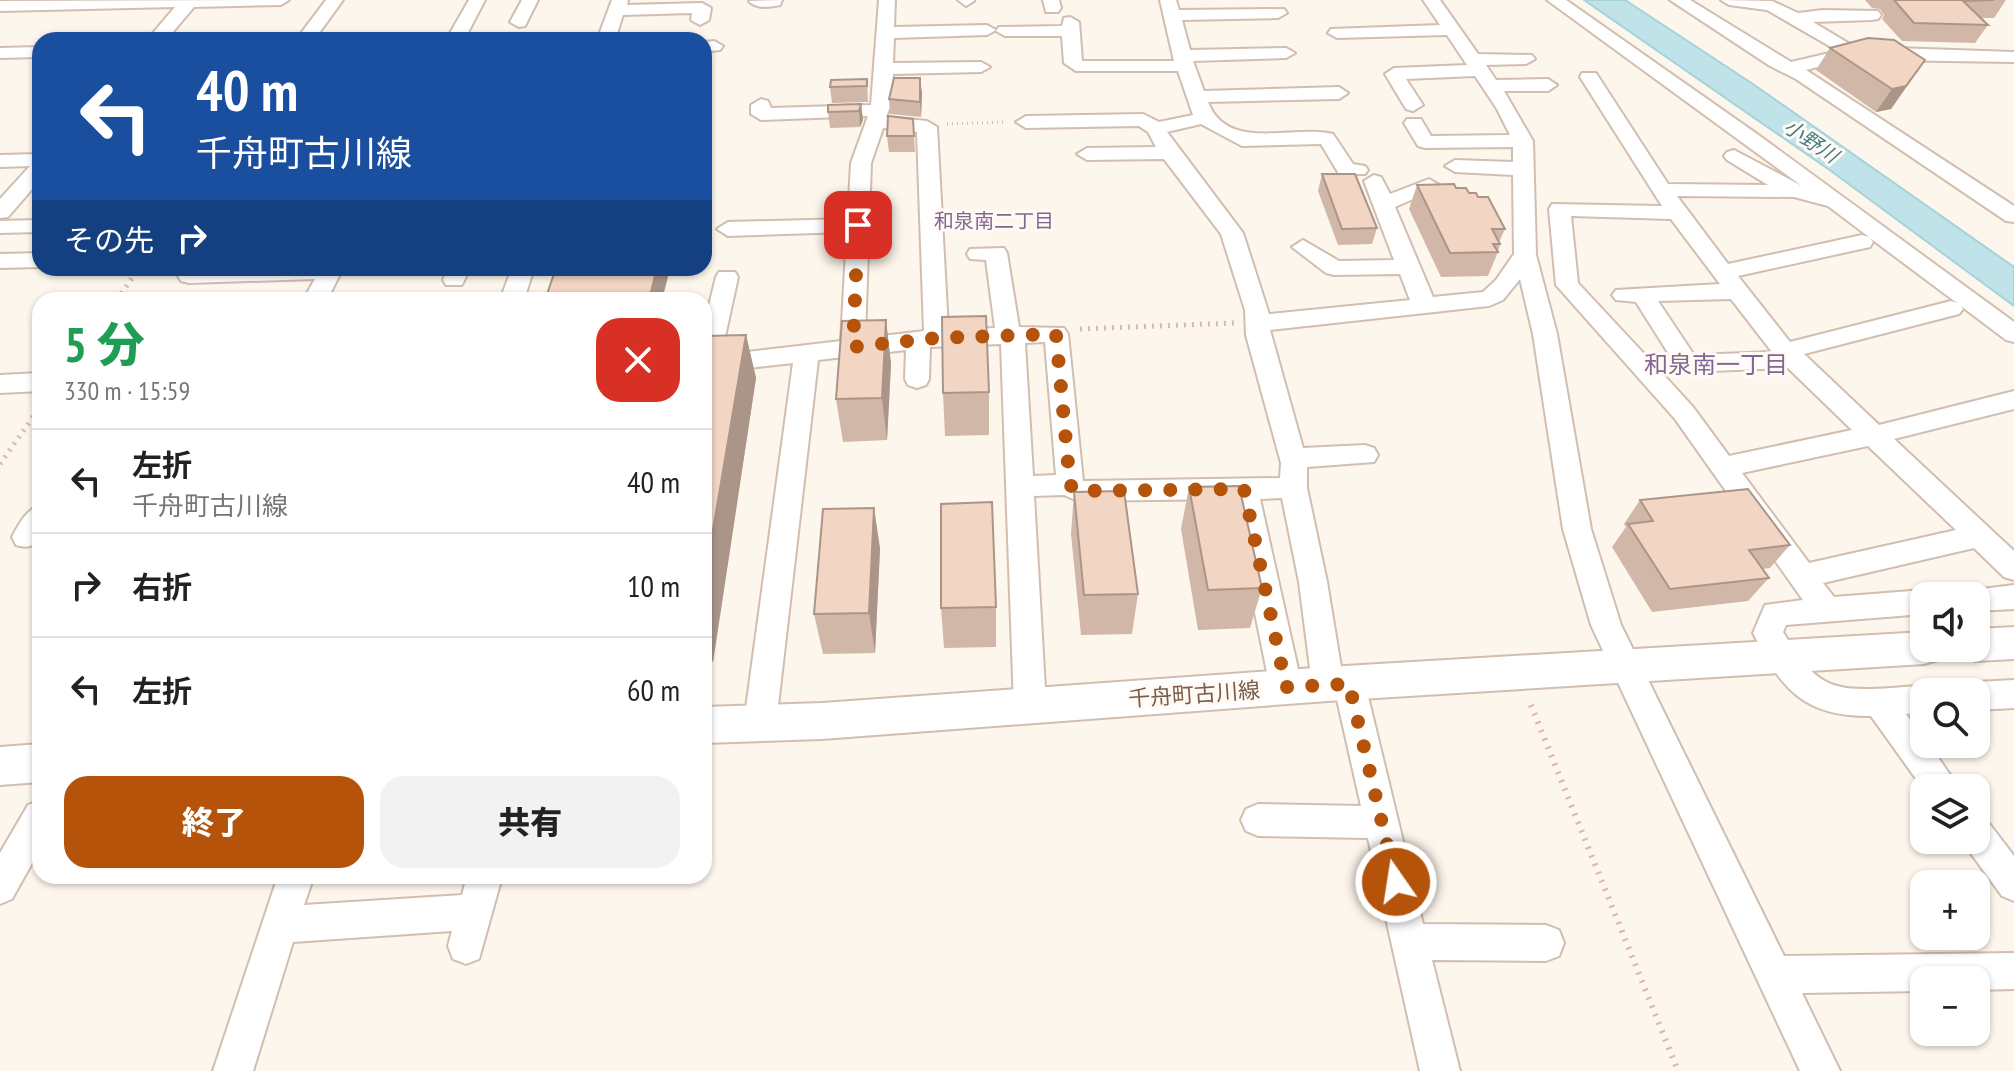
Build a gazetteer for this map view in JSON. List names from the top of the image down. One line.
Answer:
{"streets":{"street":["千舟町古川線"]},"districts":["和泉南二丁目","和泉南一丁目"],"water":["小野川"],"page":{"turn":["40 m","千舟町古川線"],"then":"その先","heading":["5 分","330 m · 15:59"],"list":[{"name":"左折","note":"千舟町古川線","value":"40 m"},{"name":"右折","value":"10 m"},{"name":"左折","value":"60 m"}],"map_buttons":["+","−"],"buttons":["終了","共有"]}}
